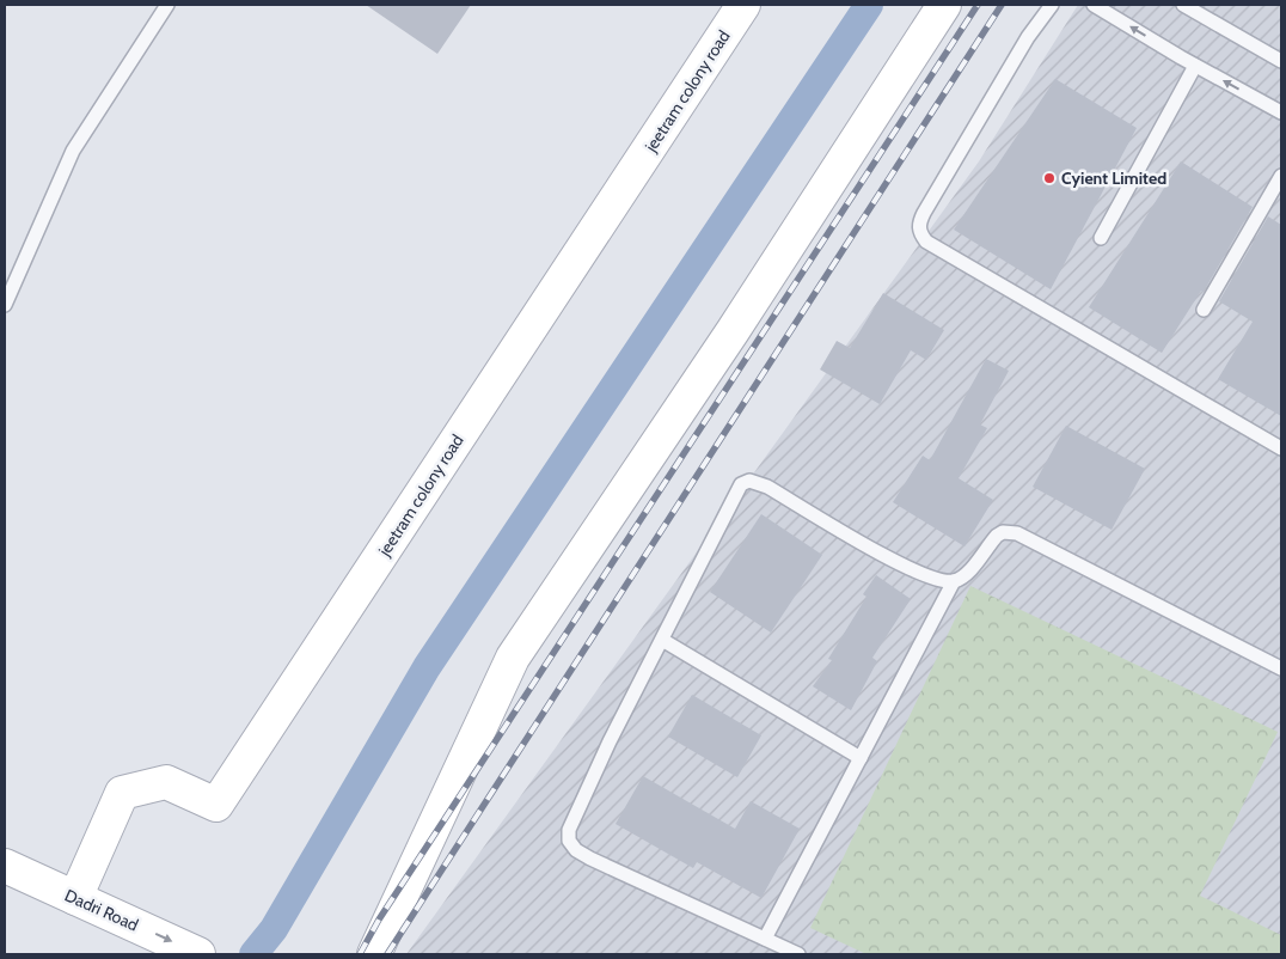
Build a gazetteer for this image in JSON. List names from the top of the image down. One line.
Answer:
{"streets":{"street":["jeetram colony road","Dadri Road"]},"crossings":[["jeetram colony road","Dadri Road"]],"one_way":["Dadri Road"],"places":["Cyient Limited"]}
